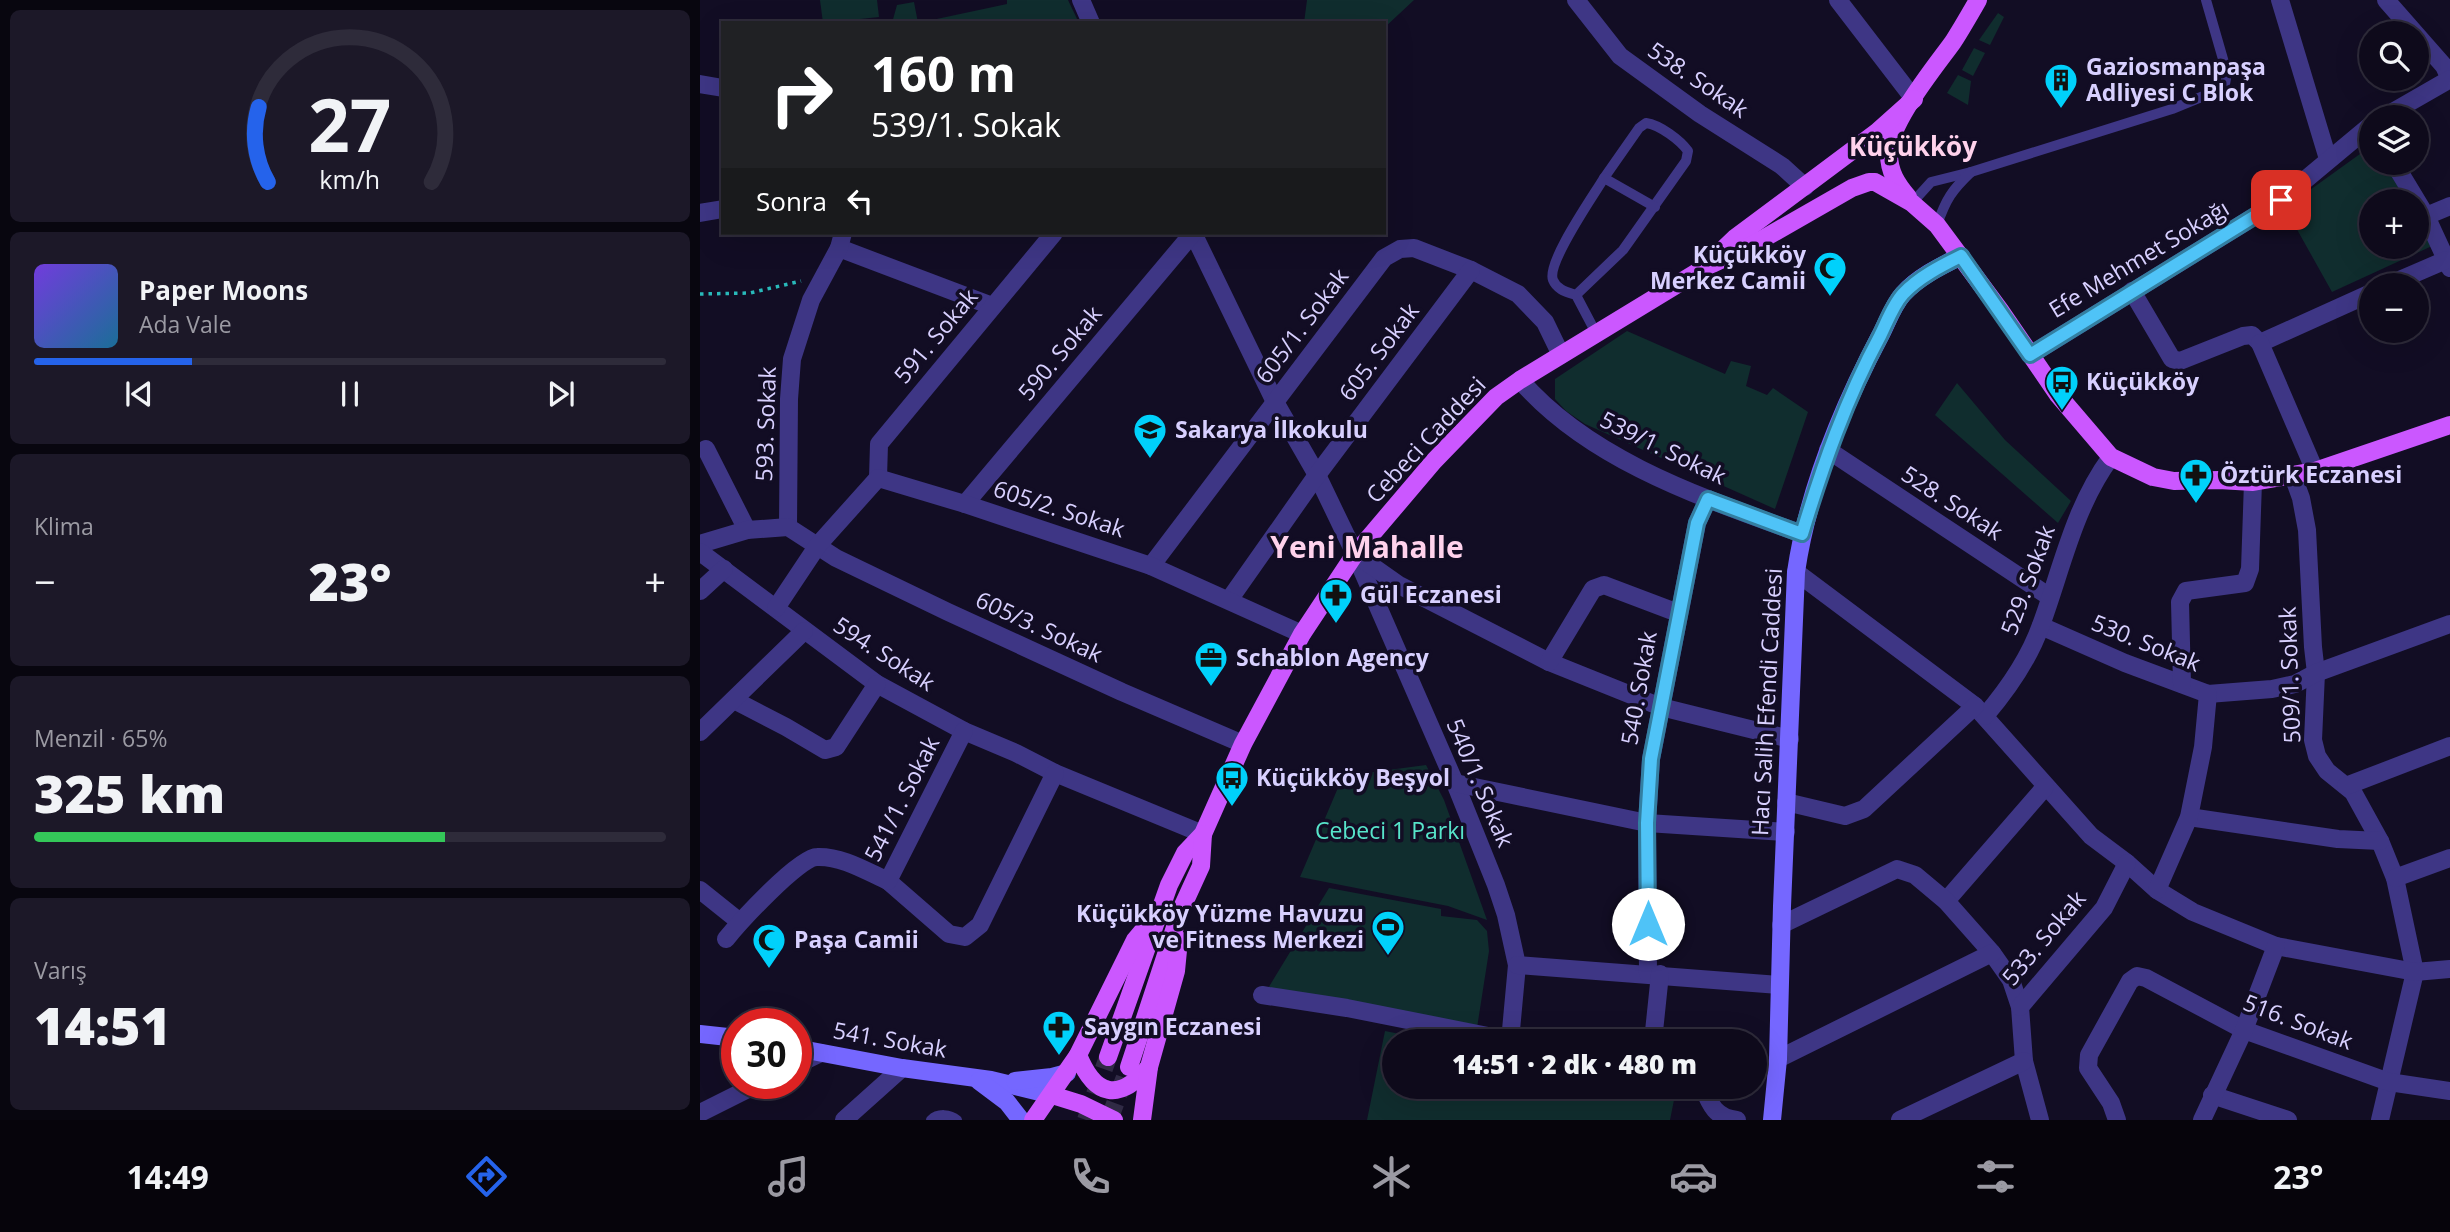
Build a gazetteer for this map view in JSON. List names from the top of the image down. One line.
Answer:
{"streets":{"main road":["Cebeci Caddesi","Hacı Salih Efendi Caddesi","541. Sokak"],"street":["538. Sokak","Efe Mehmet Sokağı","605/1. Sokak","591. Sokak","605. Sokak","590. Sokak","593. Sokak","539/1. Sokak","528. Sokak","605/2. Sokak","529. Sokak","605/3. Sokak","530. Sokak","594. Sokak","509/1. Sokak","540. Sokak","540/1. Sokak","541/1. Sokak","533. Sokak","516. Sokak"]},"crossings":[["538. Sokak","Cebeci Caddesi"],["605/1. Sokak","605. Sokak"],["605/1. Sokak","Cebeci Caddesi"],["605/1. Sokak","605/2. Sokak"],["605/1. Sokak","540/1. Sokak"],["591. Sokak","605/2. Sokak"],["605. Sokak","605/2. Sokak"],["605. Sokak","540/1. Sokak"],["590. Sokak","605/2. Sokak"],["593. Sokak","605/3. Sokak"],["Cebeci Caddesi","539/1. Sokak"],["Cebeci Caddesi","605/2. Sokak"],["Cebeci Caddesi","605/3. Sokak"],["Cebeci Caddesi","594. Sokak"],["Cebeci Caddesi","540/1. Sokak"],["539/1. Sokak","540. Sokak"],["539/1. Sokak","Hacı Salih Efendi Caddesi"],["528. Sokak","529. Sokak"],["528. Sokak","Hacı Salih Efendi Caddesi"],["529. Sokak","530. Sokak"],["529. Sokak","Hacı Salih Efendi Caddesi"],["530. Sokak","509/1. Sokak"],["594. Sokak","541/1. Sokak"],["Hacı Salih Efendi Caddesi","533. Sokak"]],"districts":["Küçükköy","Yeni Mahalle"],"parks":["Cebeci 1 Parkı"],"places":{"building":["Gaziosmanpaşa Adliyesi C Blok"],"mosque":["Küçükköy Merkez Camii","Paşa Camii"],"bus stop":["Küçükköy","Küçükköy Beşyol"],"school or university":["Sakarya İlkokulu"],"pharmacy":["Öztürk Eczanesi","Gül Eczanesi","Saygın Eczanesi"],"office":["Schablon Agency"],"sports":["Küçükköy Yüzme Havuzu ve Fitness Merkezi"]},"page":{"map_buttons":["+","−"],"turn":["160 m","539/1. Sokak"],"then":"Sonra","song":["Paper Moons","Ada Vale"],"tile":["Klima",["Menzil · 65%","325 km"],["Varış","14:51"]],"heat":["−","23°","+"],"limit":"30","trip":"14:51 · 2 dk · 480 m","tabs":["14:49","23°"],"gauge":["27","km/h"]}}
